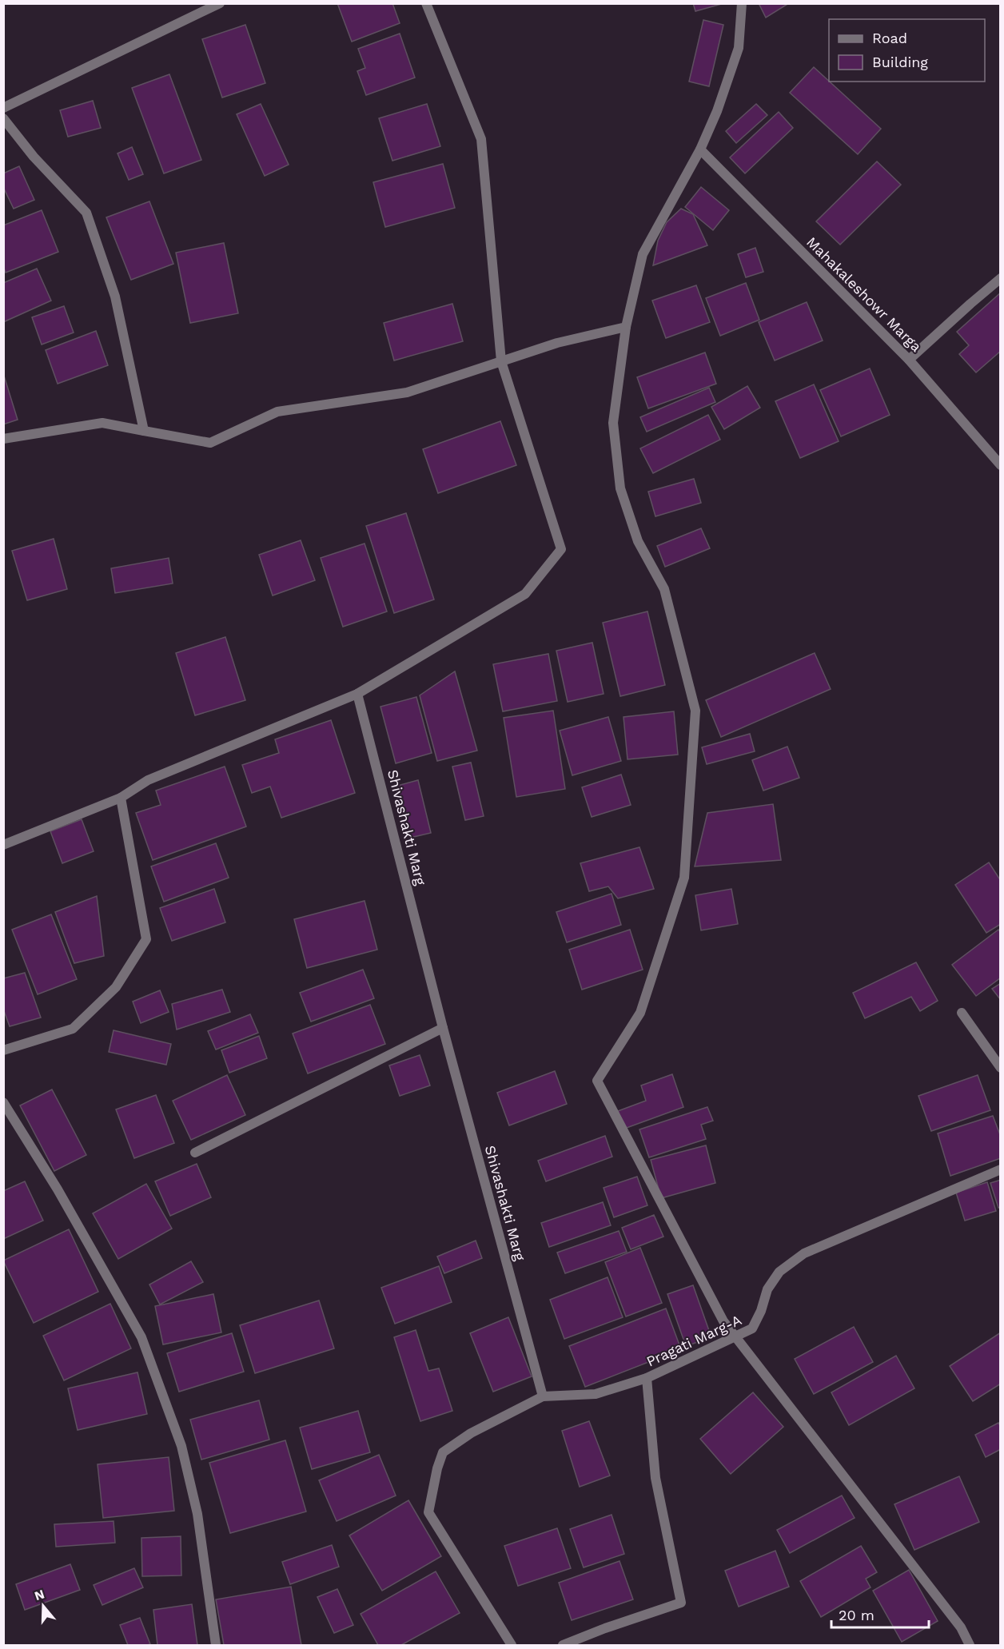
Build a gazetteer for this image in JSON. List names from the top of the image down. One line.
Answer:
{"streets":{"street":["Mahakaleshowr Marga","Shivashakti Marg","Pragati Marg-A"]},"crossings":[["Shivashakti Marg","Pragati Marg-A"]],"legend":["Road","Building"],"scale_bar":"20 m","north":"top"}
